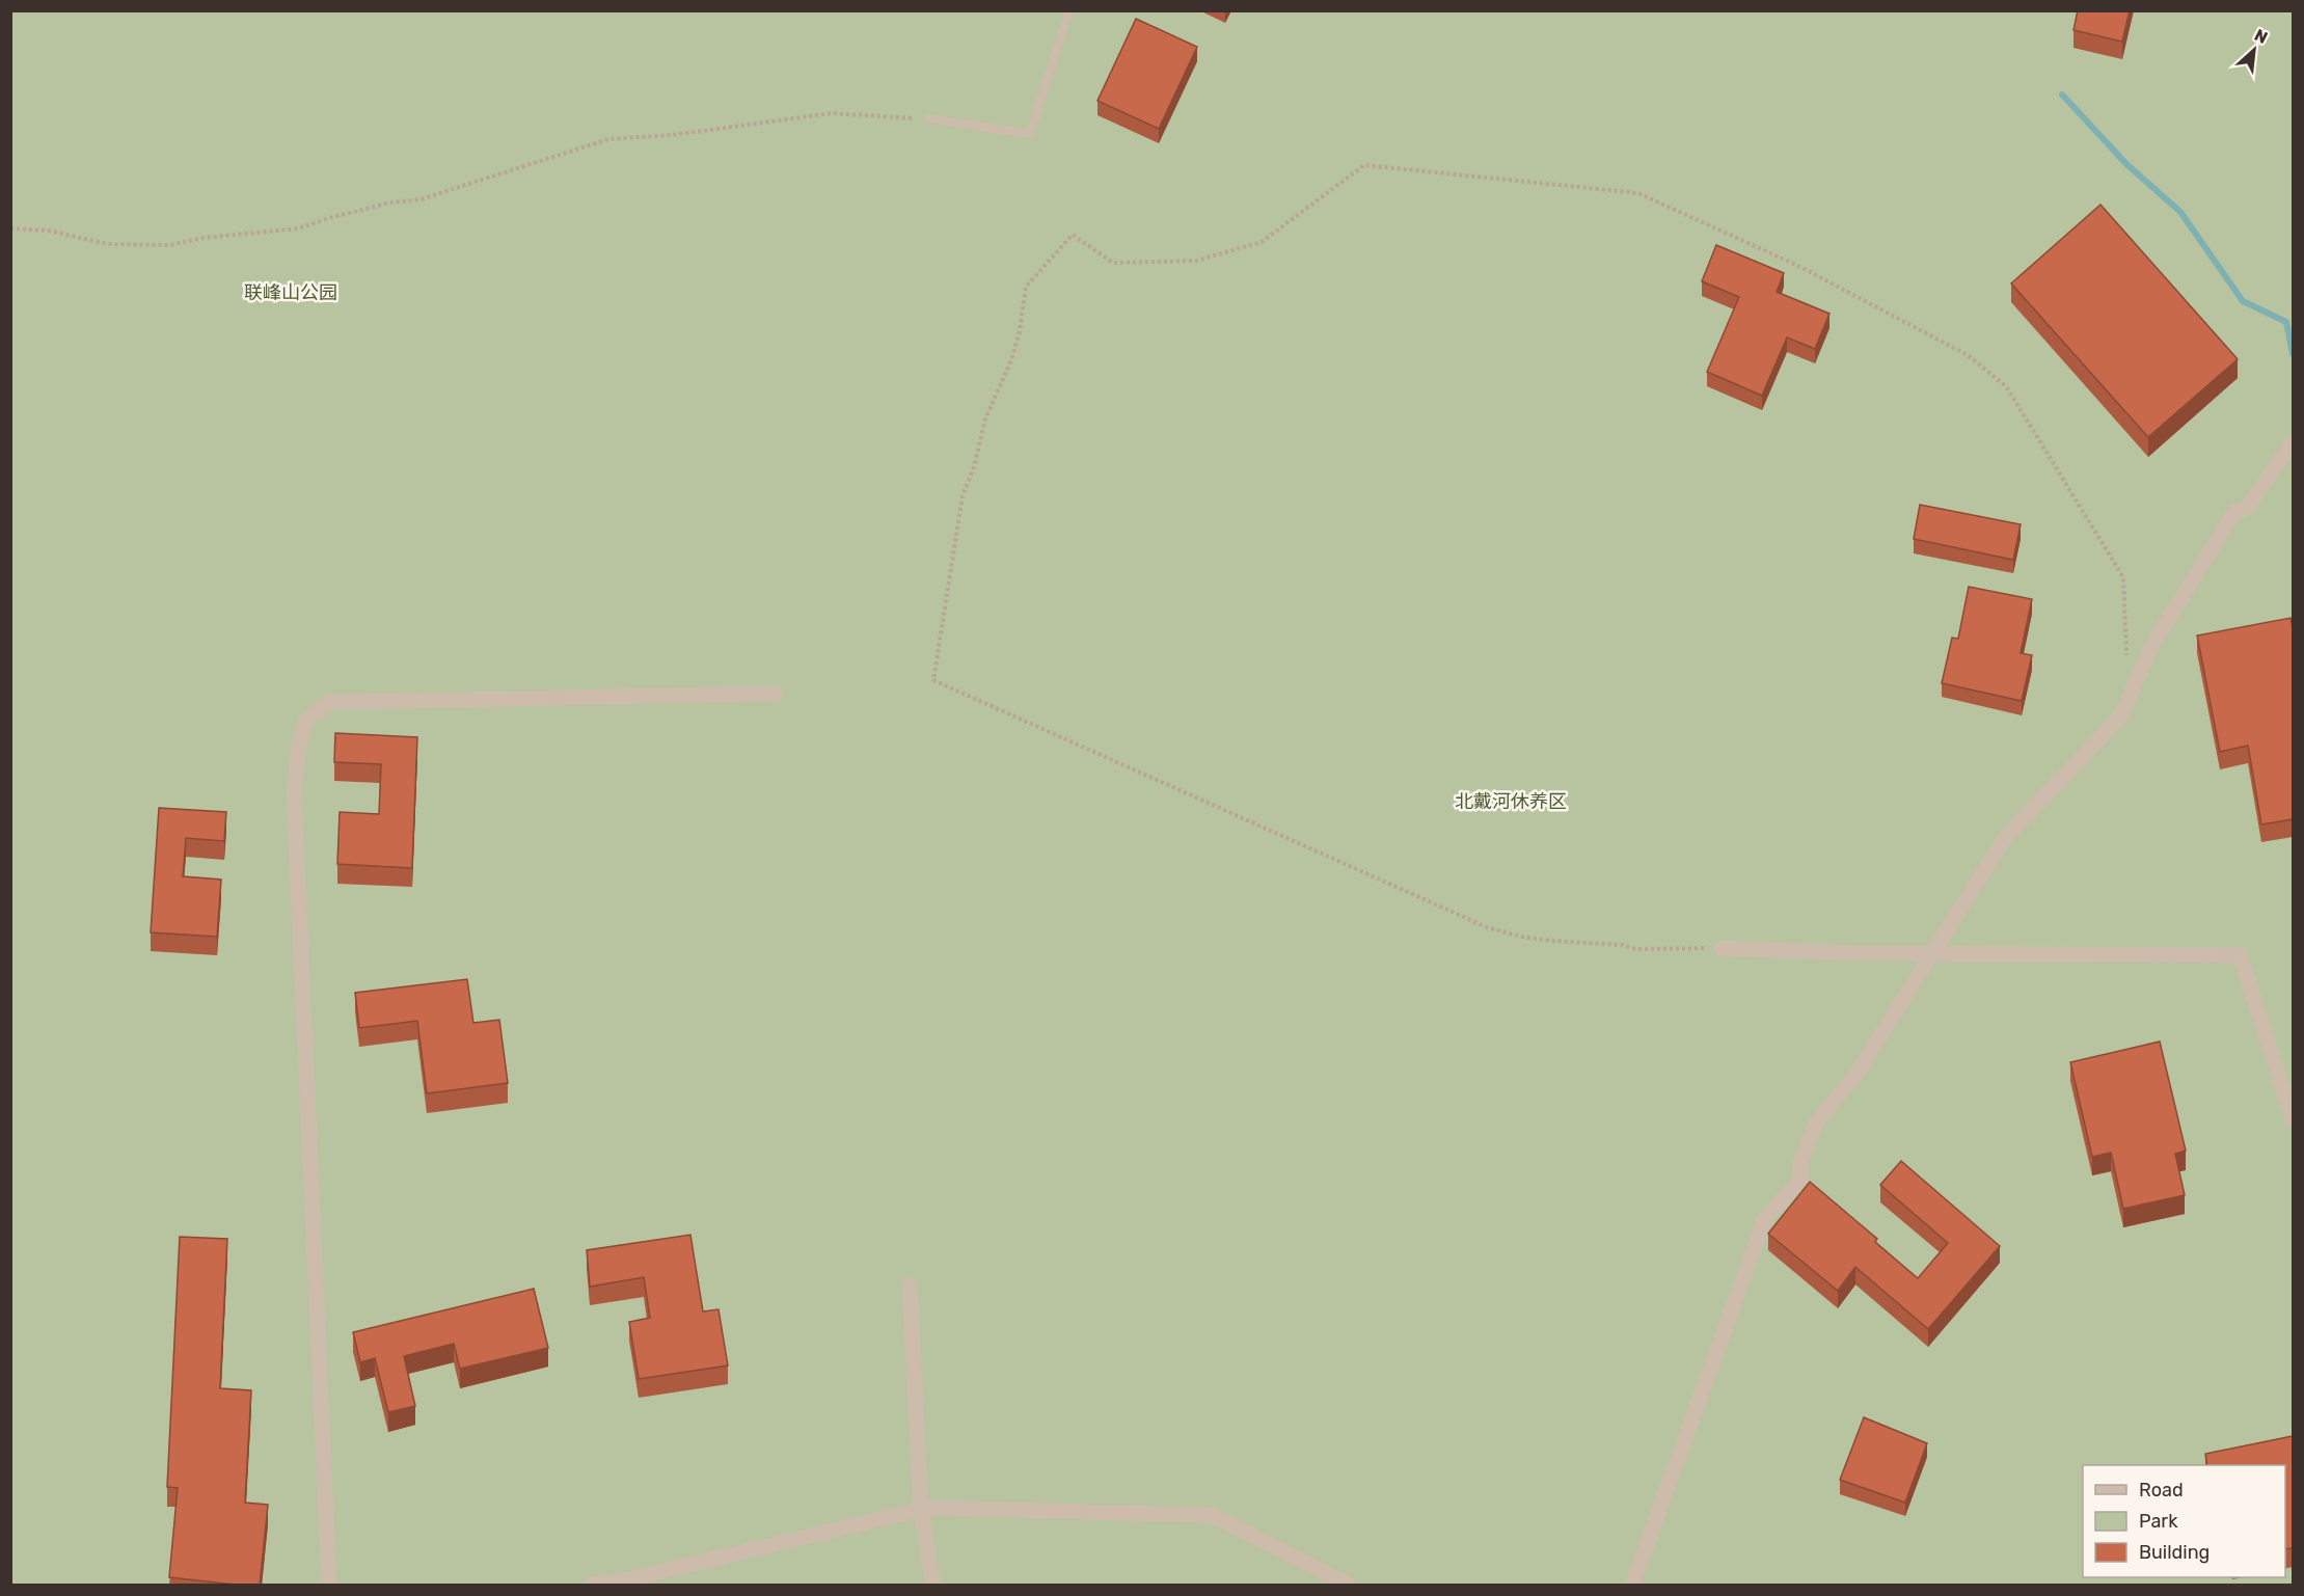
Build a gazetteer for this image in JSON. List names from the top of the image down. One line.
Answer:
{"parks":["联峰山公园","北戴河休养区"],"legend":["Road","Park","Building"],"north":"top right"}
